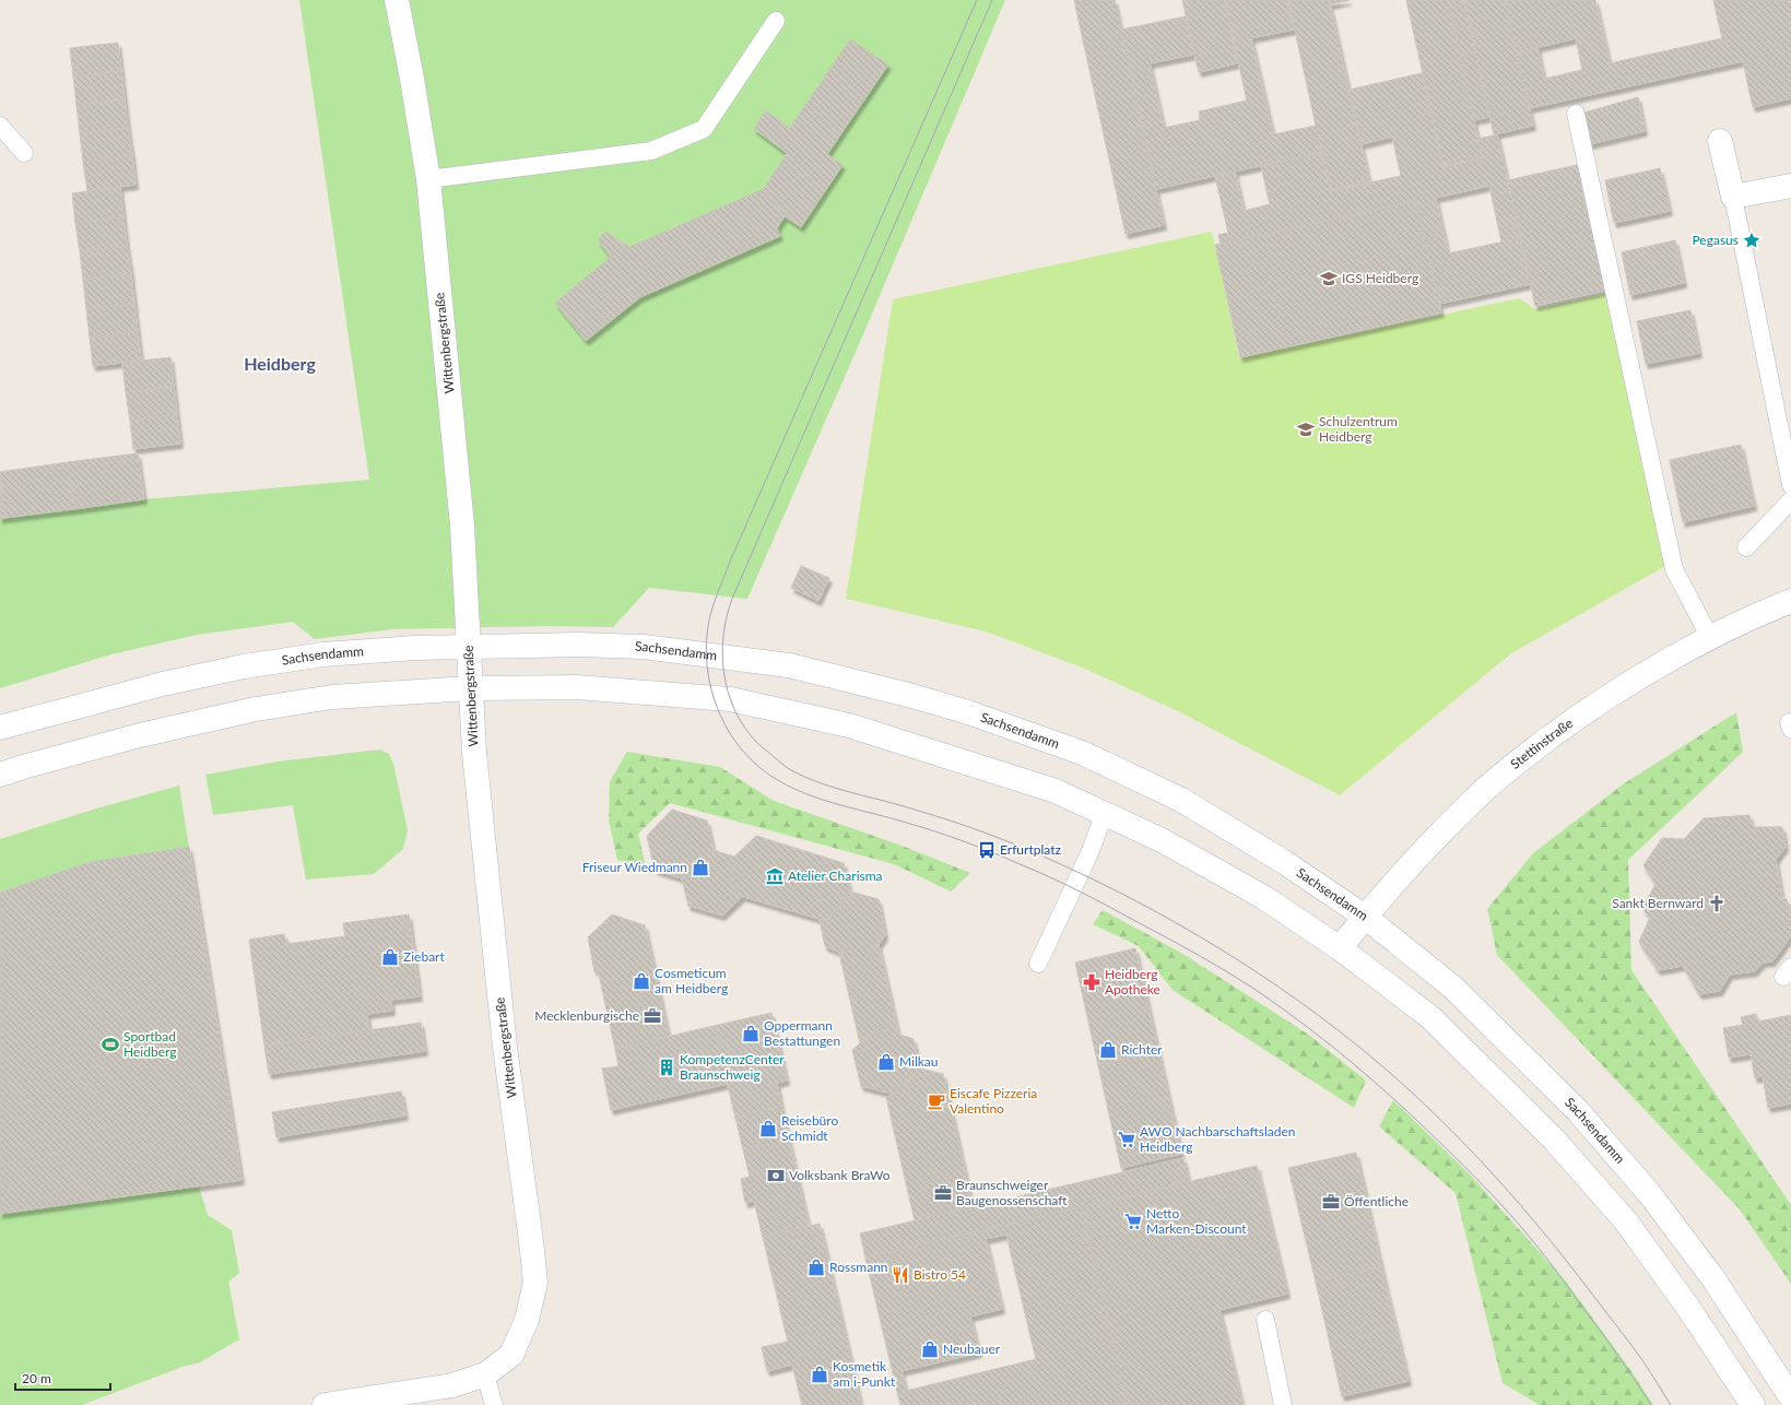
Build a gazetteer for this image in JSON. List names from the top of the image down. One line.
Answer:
{"streets":{"street":["Wittenbergstraße","Sachsendamm","Stettinstraße"]},"crossings":[["Wittenbergstraße","Sachsendamm"],["Sachsendamm","Stettinstraße"]],"districts":["Heidberg"],"places":{"place":["Pegasus"],"school or university":["IGS Heidberg","Schulzentrum Heidberg"],"bus stop":["Erfurtplatz"],"shop":["Friseur Wiedmann","Ziebart","Cosmeticum am Heidberg","Oppermann Bestattungen","Richter","Milkau","Reisebüro Schmidt","Rossmann","Neubauer","Kosmetik am i-Punkt"],"museum":["Atelier Charisma"],"church":["Sankt Bernward"],"pharmacy":["Heidberg Apotheke"],"office":["Mecklenburgische","Braunschweiger Baugenossenschaft","Öffentliche"],"sports":["Sportbad Heidberg"],"building":["KompetenzCenter Braunschweig"],"cafe":["Eiscafe Pizzeria Valentino"],"supermarket":["AWO Nachbarschaftsladen Heidberg","Netto Marken-Discount"],"bank":["Volksbank BraWo"],"restaurant":["Bistro 54"]},"scale_bar":"20 m"}
